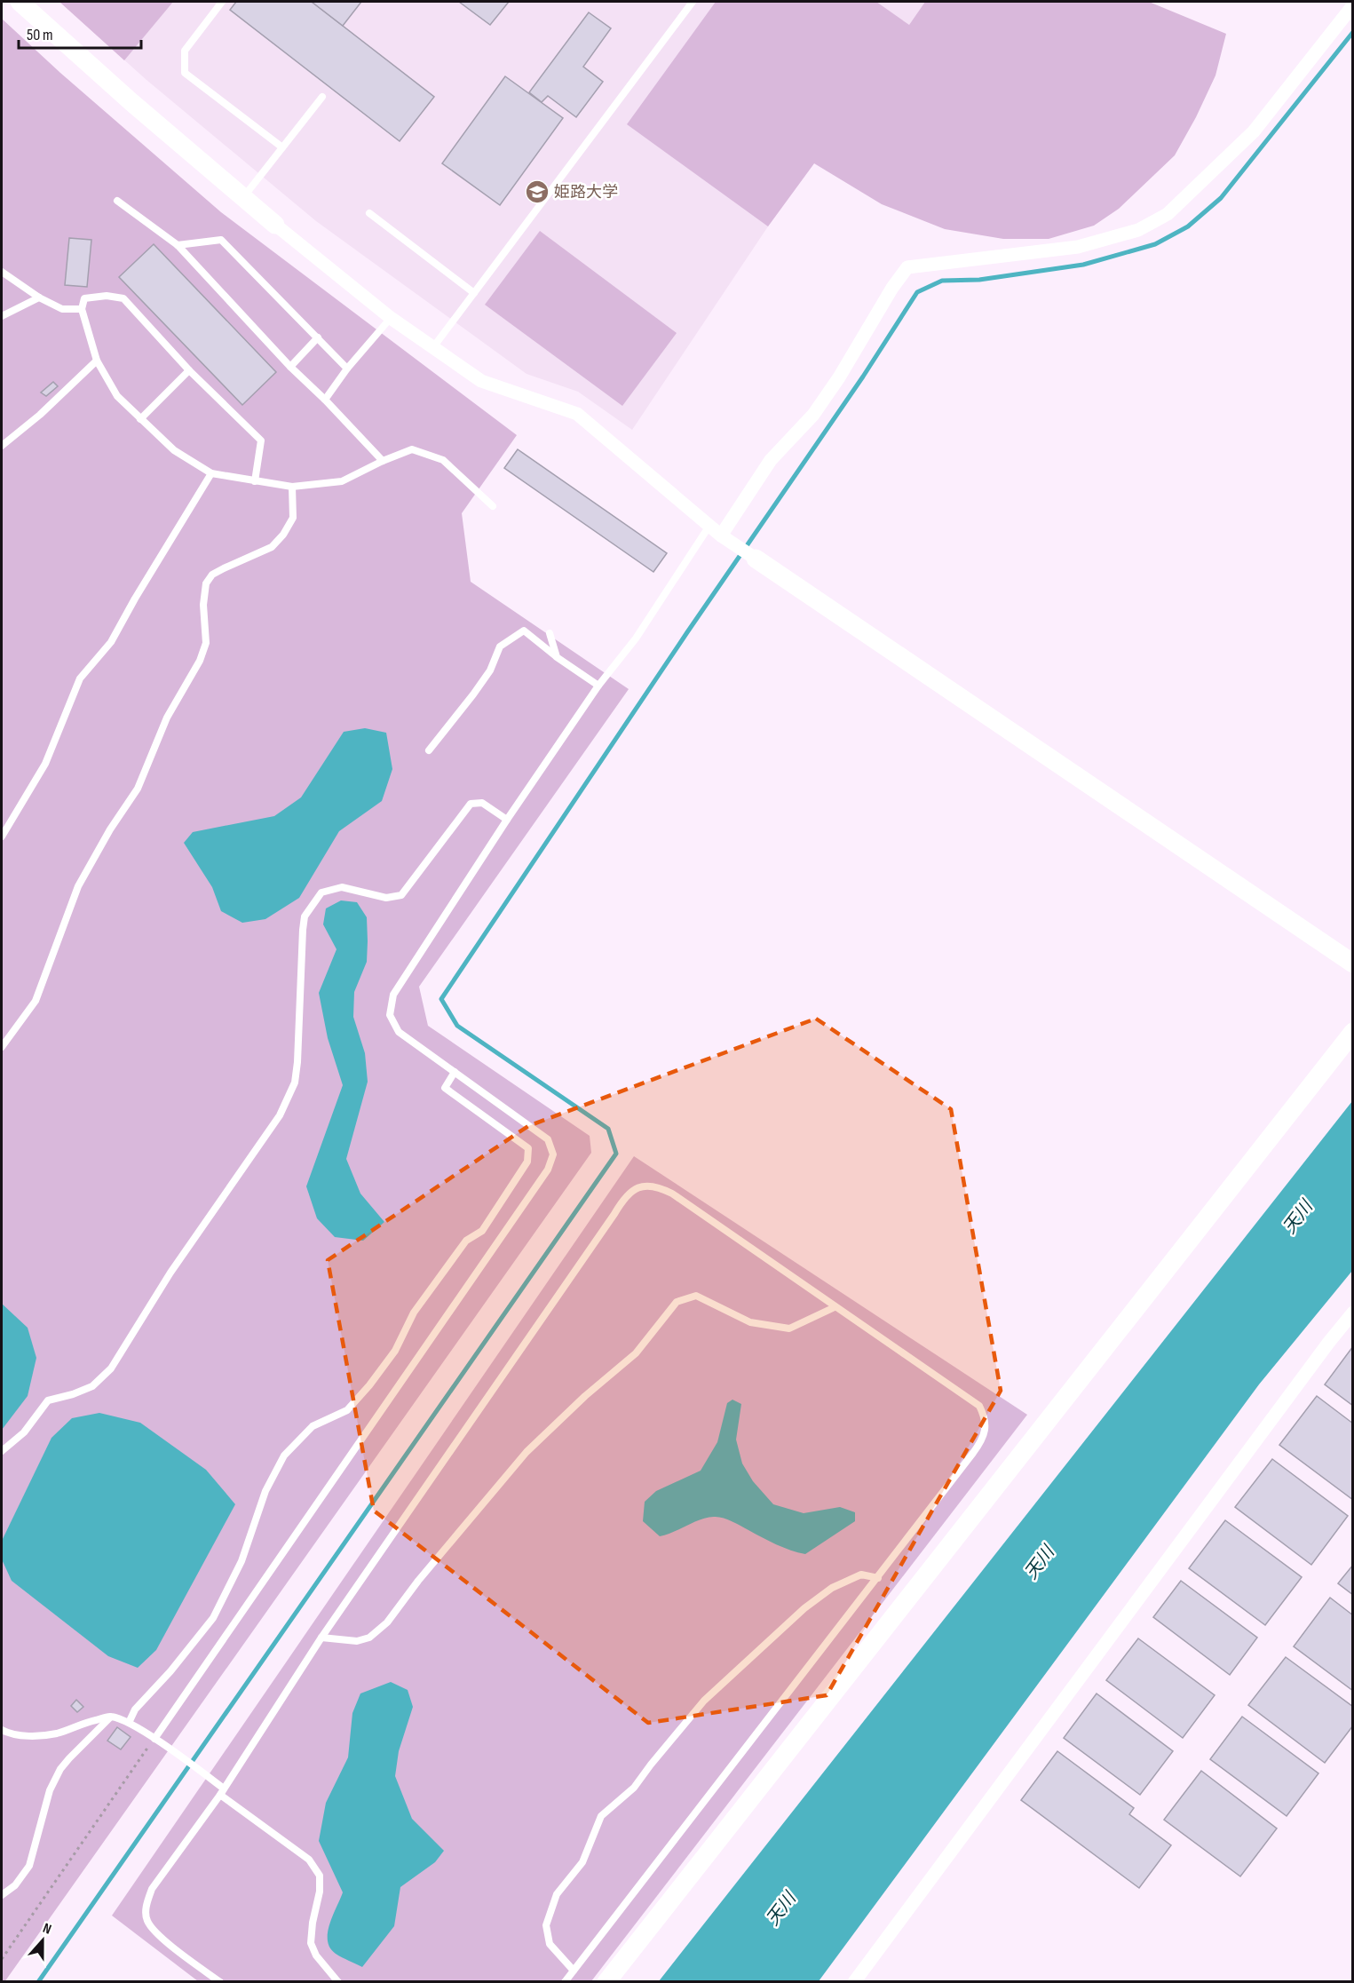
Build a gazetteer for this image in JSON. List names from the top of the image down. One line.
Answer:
{"water":["天川"],"places":{"school or university":["姫路大学"]},"scale_bar":"50 m","north":"top"}
